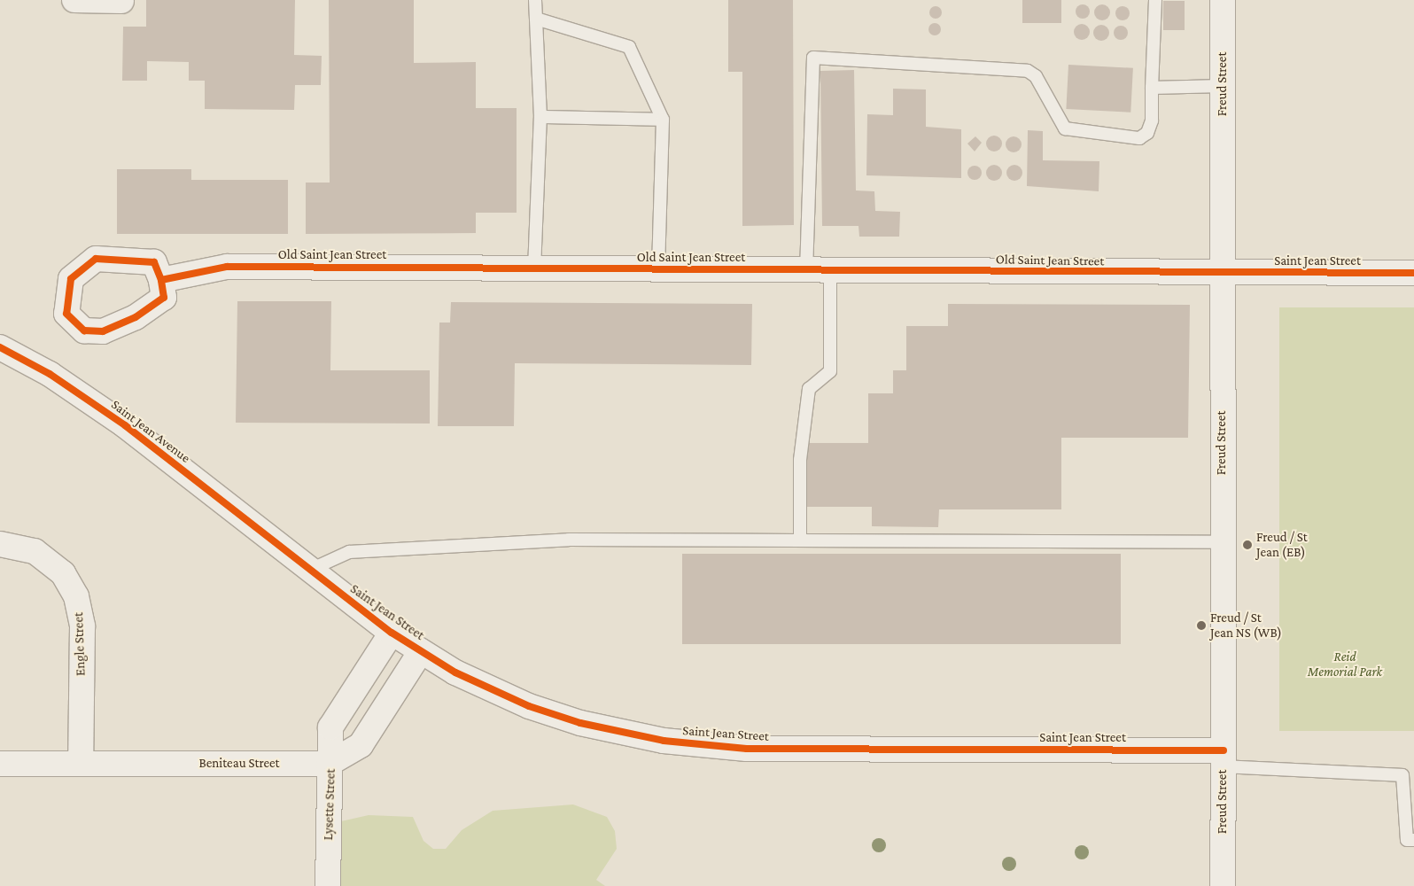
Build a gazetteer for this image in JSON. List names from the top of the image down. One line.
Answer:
{"streets":{"street":["Freud Street","Old Saint Jean Street","Saint Jean Street","Saint Jean Avenue","Engle Street","Beniteau Street","Lysette Street"]},"crossings":[["Freud Street","Old Saint Jean Street"],["Freud Street","Saint Jean Street"],["Old Saint Jean Street","Saint Jean Street"],["Saint Jean Street","Saint Jean Avenue"],["Saint Jean Street","Lysette Street"],["Engle Street","Beniteau Street"],["Beniteau Street","Lysette Street"]],"parks":["Reid Memorial Park"],"places":["Freud / St Jean (EB)","Freud / St Jean NS (WB)"]}
